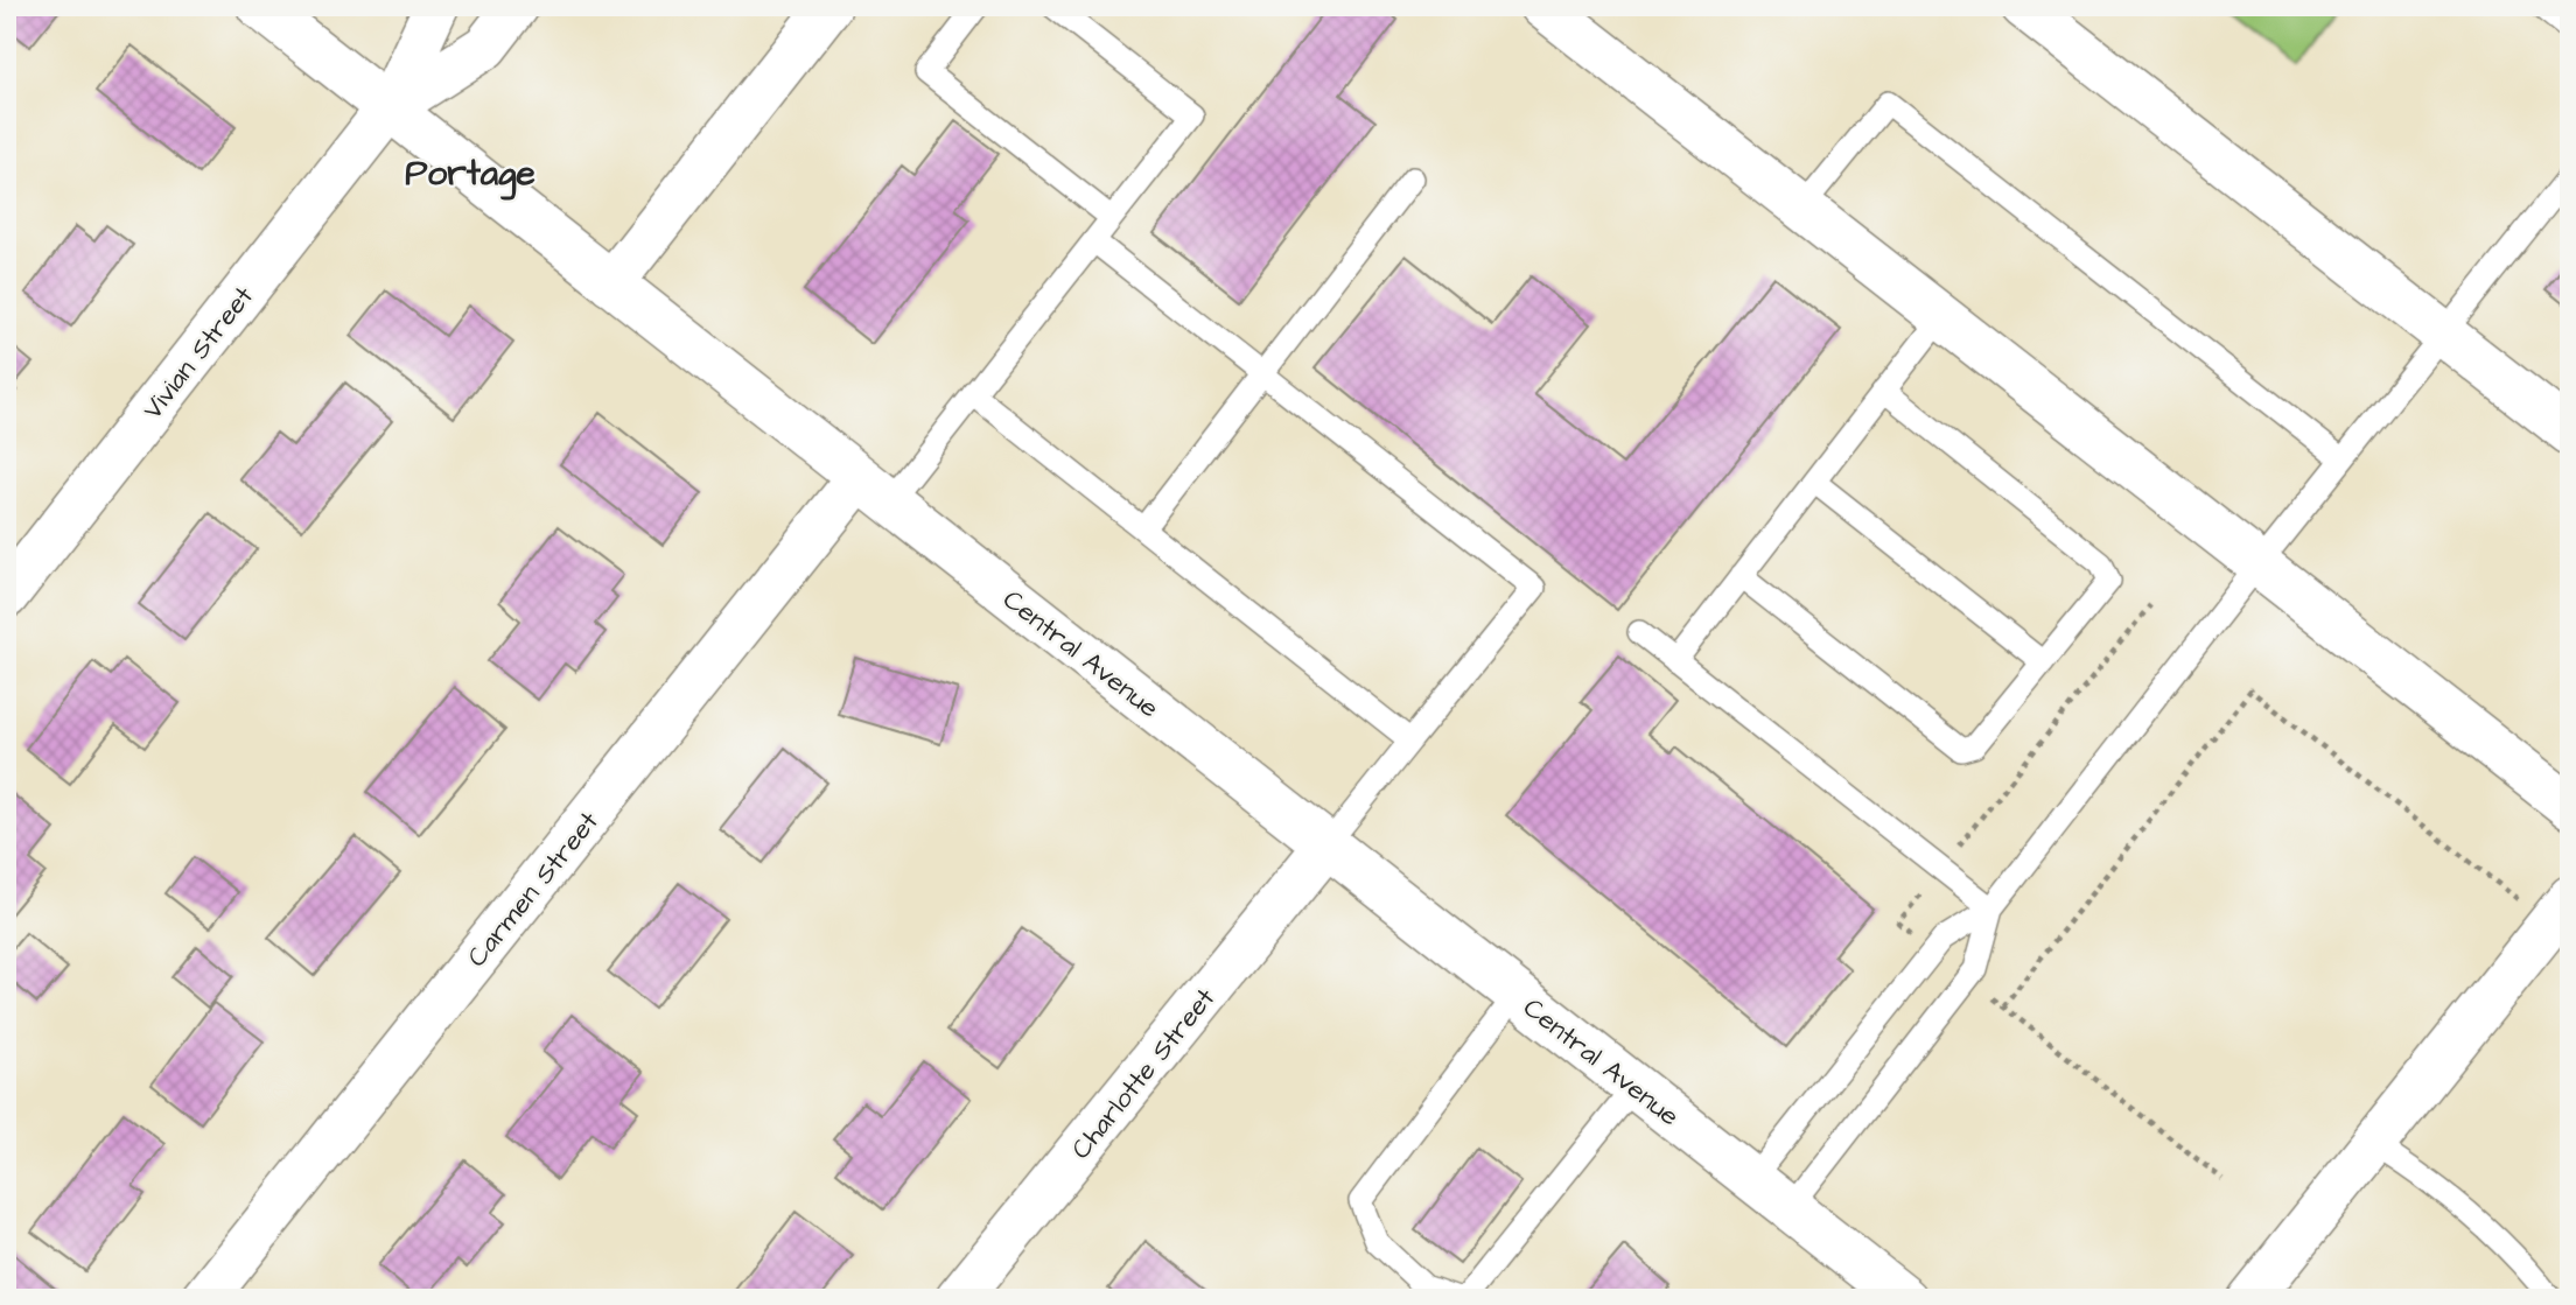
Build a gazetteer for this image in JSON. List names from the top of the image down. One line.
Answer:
{"streets":{"street":["Vivian Street","Central Avenue","Carmen Street","Charlotte Street"]},"crossings":[["Vivian Street","Central Avenue"],["Central Avenue","Carmen Street"],["Central Avenue","Charlotte Street"]],"districts":["Portage"]}
